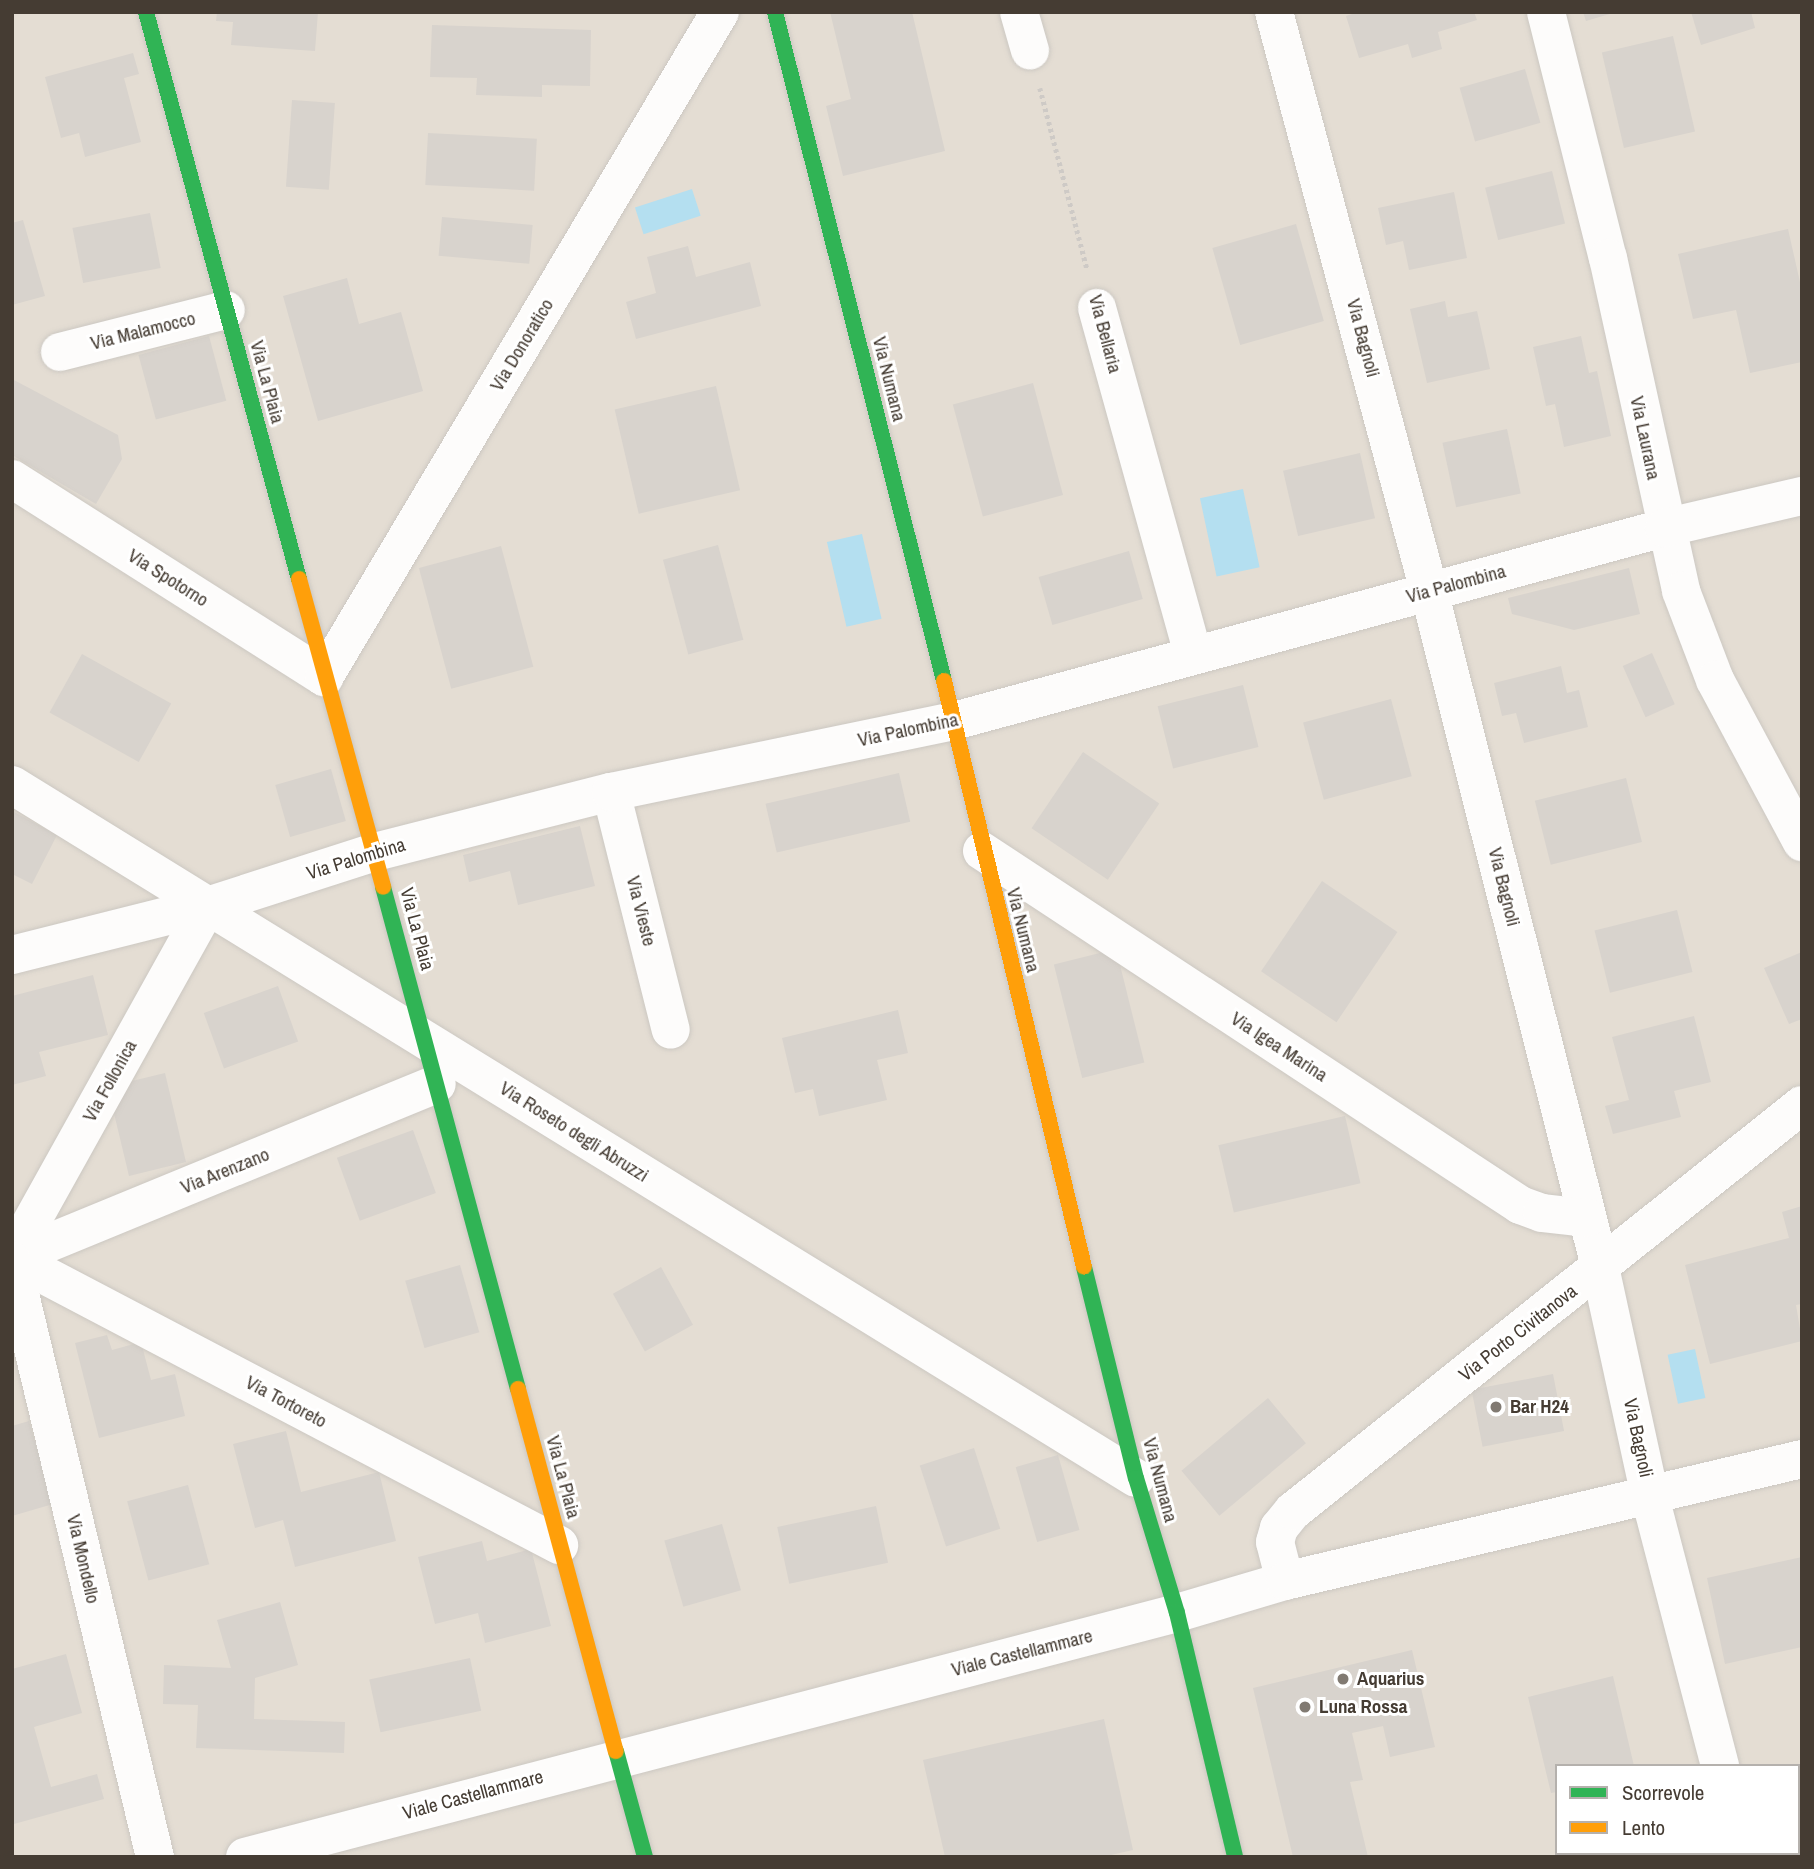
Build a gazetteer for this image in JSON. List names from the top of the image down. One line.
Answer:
{"streets":{"street":["Via Malamocco","Via Bellaria","Via Bagnoli","Via Donoratico","Via Numana","Via La Plaia","Via Laurana","Via Spotorno","Via Palombina","Via Vieste","Via Igea Marina","Via Follonica","Via Roseto degli Abruzzi","Via Arenzano","Via Porto Civitanova","Via Tortoreto","Via Mondello","Viale Castellammare"]},"crossings":[["Via Malamocco","Via La Plaia"],["Via Bellaria","Via Palombina"],["Via Bagnoli","Via Palombina"],["Via Bagnoli","Via Igea Marina"],["Via Bagnoli","Via Porto Civitanova"],["Via Bagnoli","Viale Castellammare"],["Via Donoratico","Via La Plaia"],["Via Donoratico","Via Spotorno"],["Via Numana","Via Palombina"],["Via Numana","Via Igea Marina"],["Via Numana","Via Roseto degli Abruzzi"],["Via Numana","Viale Castellammare"],["Via La Plaia","Via Spotorno"],["Via La Plaia","Via Palombina"],["Via La Plaia","Via Roseto degli Abruzzi"],["Via La Plaia","Via Arenzano"],["Via La Plaia","Via Tortoreto"],["Via La Plaia","Viale Castellammare"],["Via Laurana","Via Palombina"],["Via Palombina","Via Vieste"],["Via Palombina","Via Follonica"],["Via Palombina","Via Roseto degli Abruzzi"],["Via Follonica","Via Roseto degli Abruzzi"],["Via Follonica","Via Arenzano"],["Via Follonica","Via Tortoreto"],["Via Follonica","Via Mondello"],["Via Arenzano","Via Tortoreto"],["Via Arenzano","Via Mondello"],["Via Porto Civitanova","Viale Castellammare"],["Via Tortoreto","Via Mondello"]],"places":["Bar H24","Aquarius","Luna Rossa"],"legend":["Scorrevole","Lento"]}
